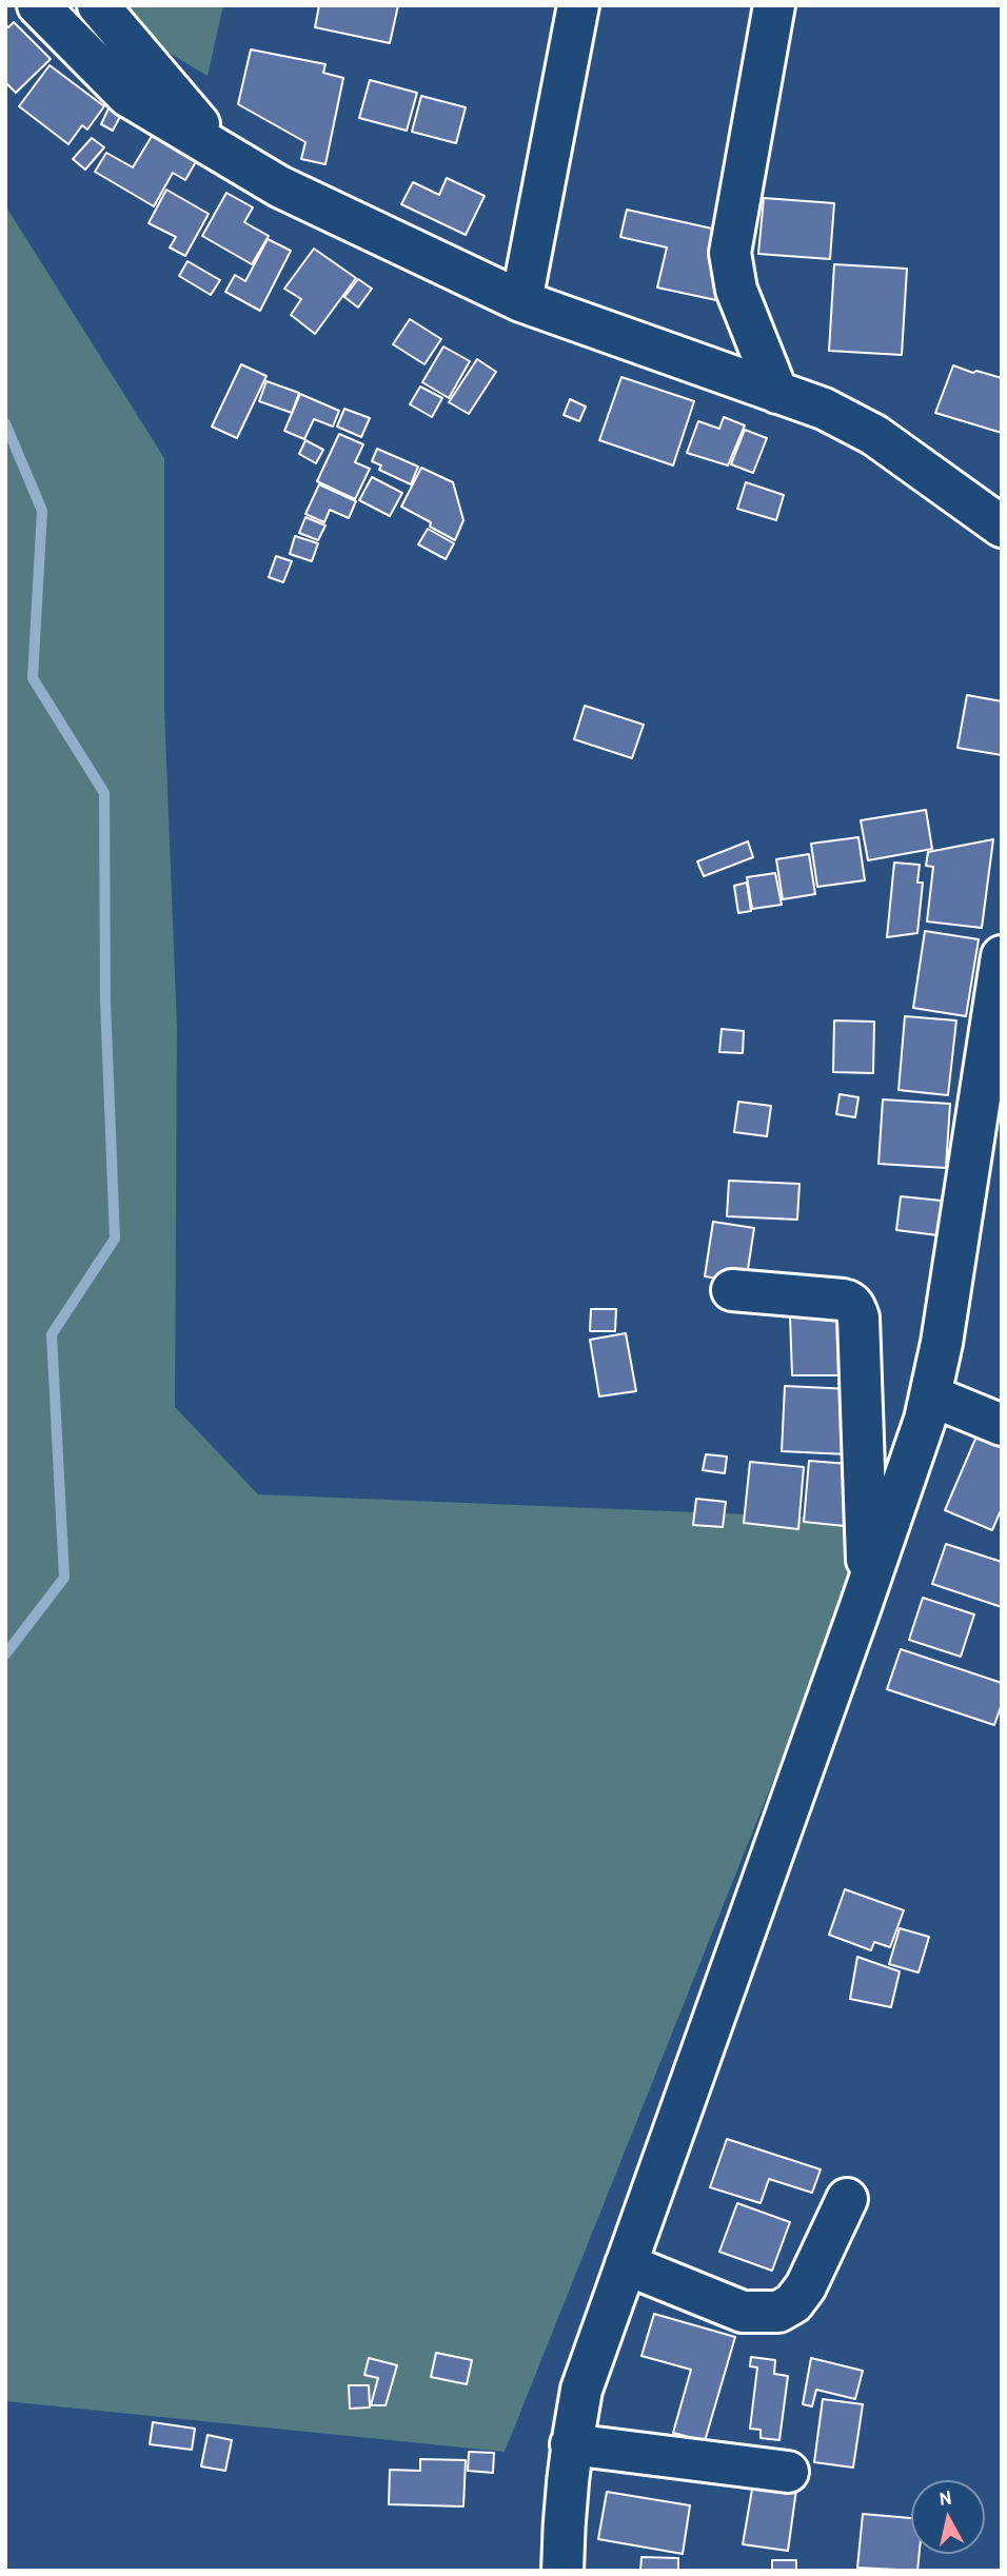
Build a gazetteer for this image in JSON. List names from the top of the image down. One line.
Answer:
{"north":"top"}
